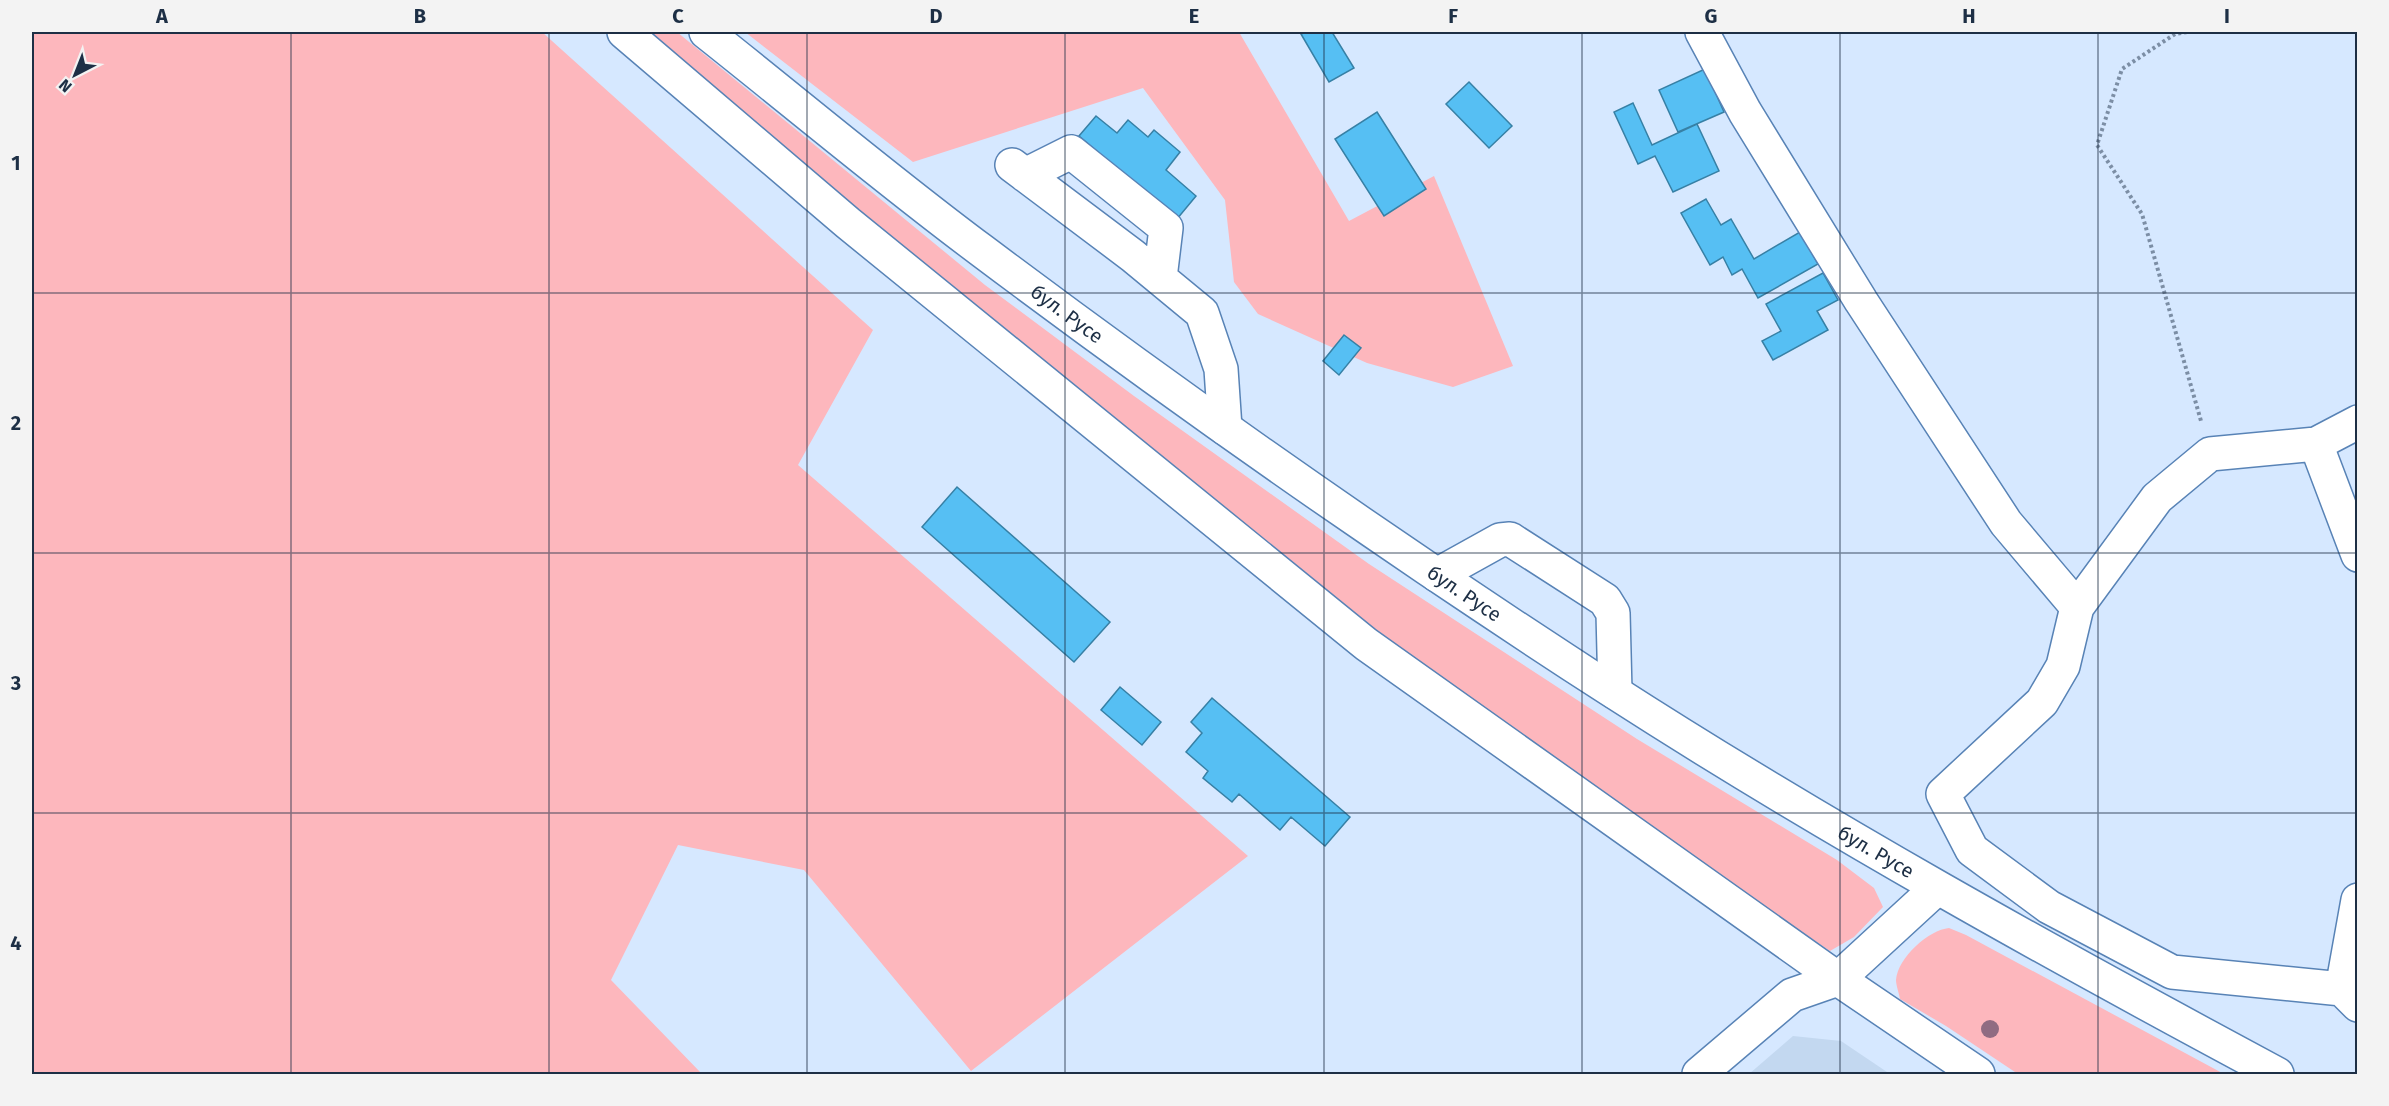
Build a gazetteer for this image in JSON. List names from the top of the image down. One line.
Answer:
{"streets":{"main road":["бул. Русе"]},"north":"bottom left","grid":{"columns":["A","B","C","D","E","F","G","H","I"],"rows":["1","2","3","4"]}}
